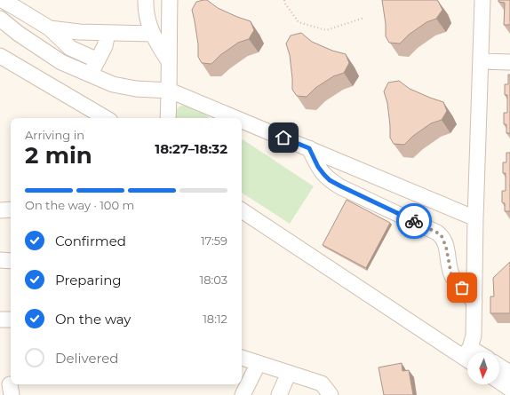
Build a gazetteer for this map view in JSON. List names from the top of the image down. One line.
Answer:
{"north":"bottom","page":{"heading":["2 min","Arriving in","18:27–18:32"],"bar":"On the way · 100 m","list":[["Confirmed","17:59"],["Preparing","18:03"],["On the way","18:12"],"Delivered"]}}
